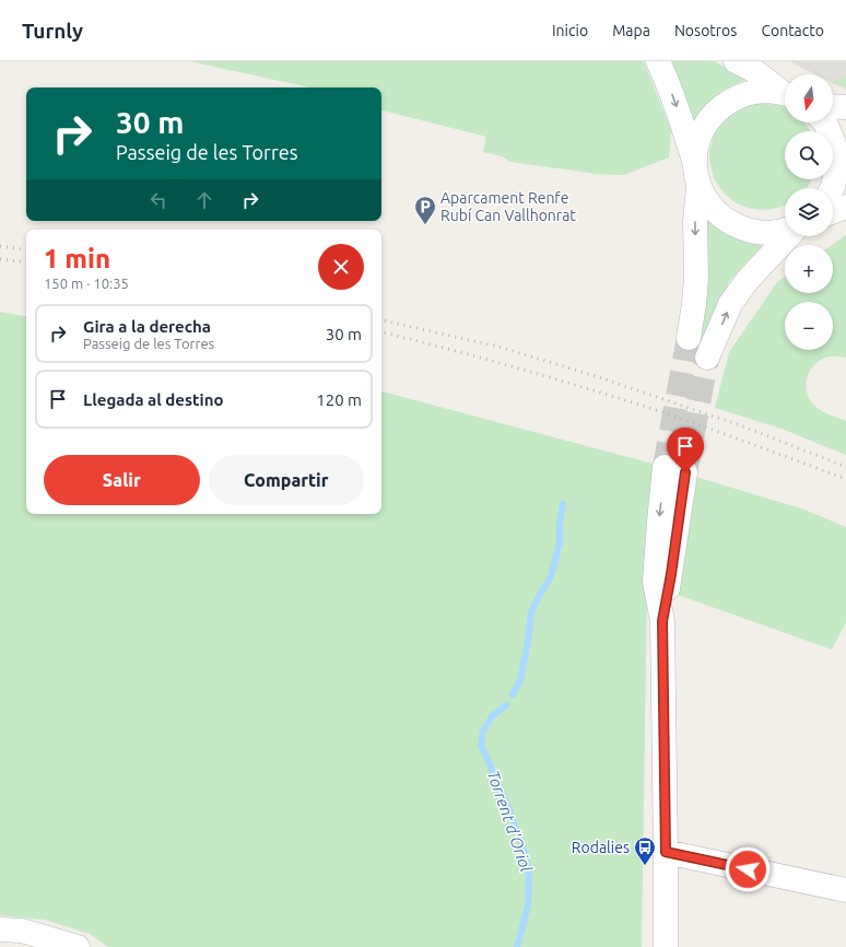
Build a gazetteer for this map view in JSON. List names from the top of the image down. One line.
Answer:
{"water":["Torrent d'Oriol"],"places":{"parking":["Aparcament Renfe Rubí Can Vallhonrat"],"bus stop":["Rodalies"]},"north":"bottom","page":{"header":"Turnly","nav":["Inicio","Mapa","Nosotros","Contacto"],"map_buttons":["+","−"],"turn":["30 m","Passeig de les Torres"],"heading":["1 min","150 m · 10:35"],"list":[{"name":"Gira a la derecha","note":"Passeig de les Torres","value":"30 m"},{"name":"Llegada al destino","value":"120 m"}],"buttons":["Salir","Compartir"]}}
